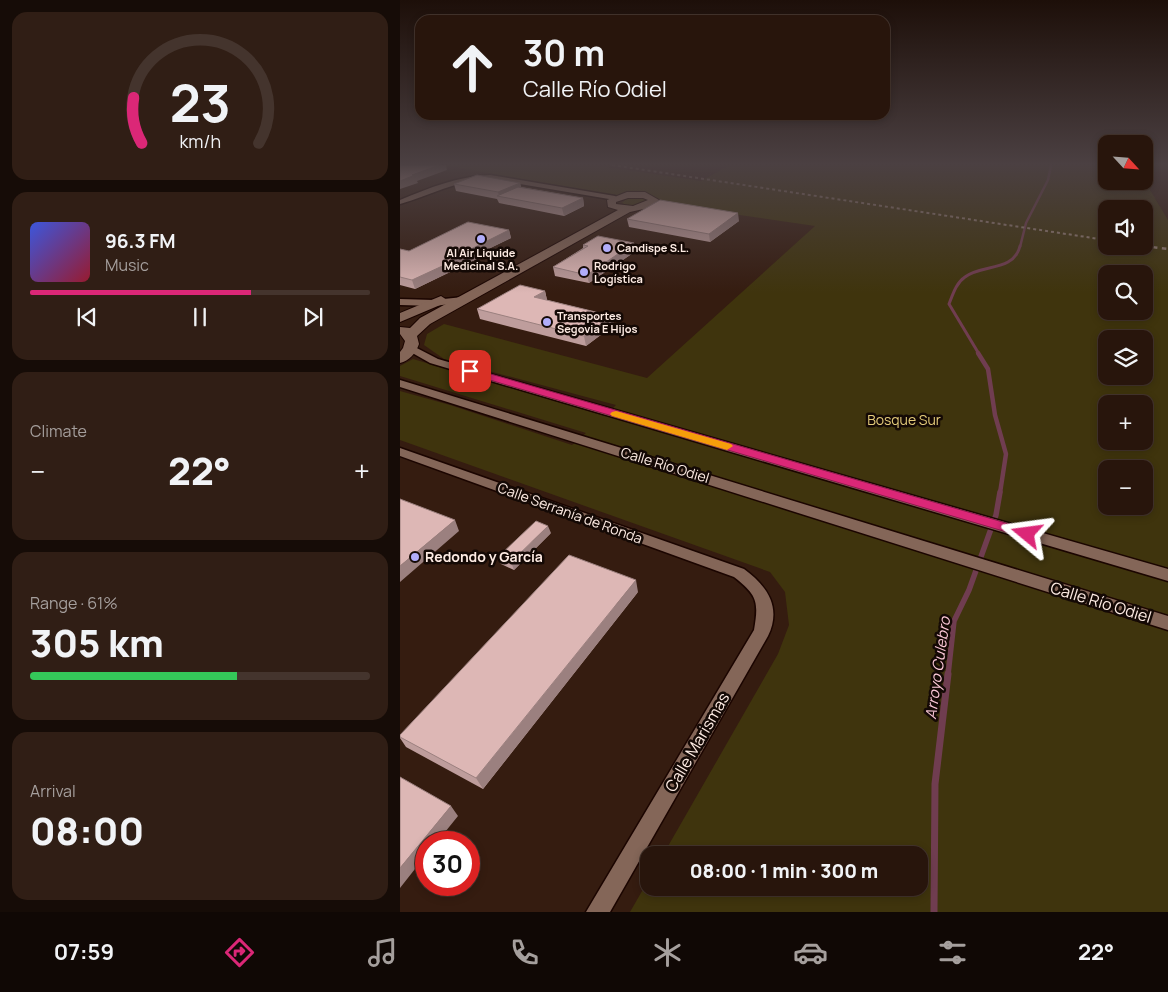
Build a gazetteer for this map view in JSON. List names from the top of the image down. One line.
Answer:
{"streets":{"street":["Calle Río Odiel","Calle Serranía de Ronda","Calle Marismas"]},"crossings":[["Calle Serranía de Ronda","Calle Marismas"]],"water":["Arroyo Culebro"],"parks":["Bosque Sur"],"places":["Al Air Liquide Medicinal S.A.","Candispe S.L.","Rodrigo Logística","Transportes Segovia E Hijos","Redondo y García"],"north":"bottom right","page":{"turn":["30 m","Calle Río Odiel"],"map_buttons":["+","−"],"song":["96.3 FM","Music"],"tile":["Climate",["Range · 61%","305 km"],["Arrival","08:00"]],"heat":["−","22°","+"],"limit":"30","trip":"08:00 · 1 min · 300 m","tabs":["07:59","22°"],"gauge":["23","km/h"]}}
